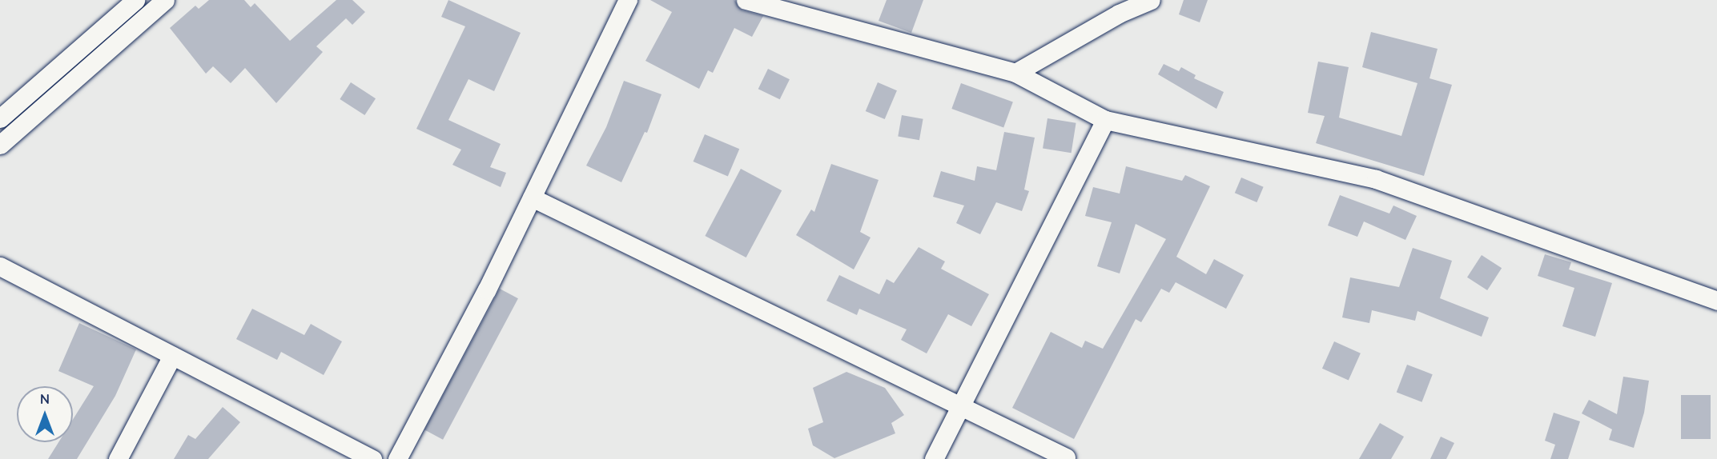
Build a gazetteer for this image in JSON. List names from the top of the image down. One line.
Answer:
{"north":"top"}
